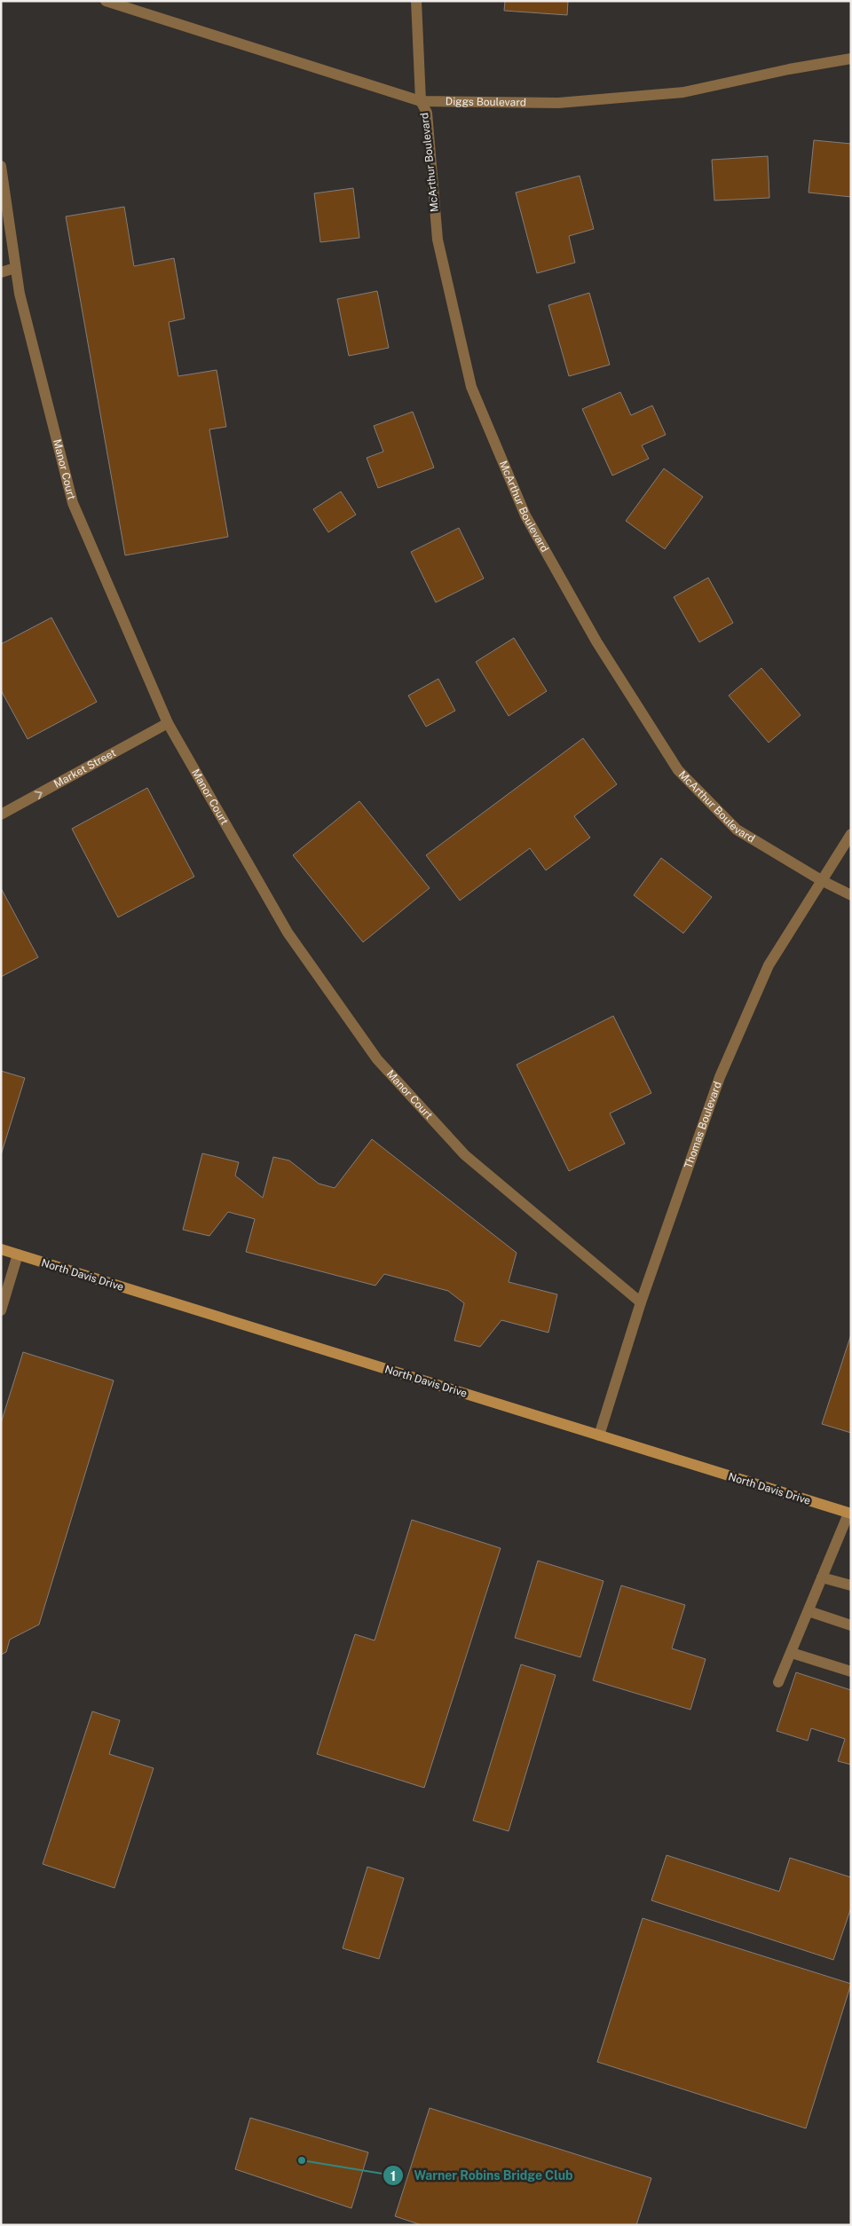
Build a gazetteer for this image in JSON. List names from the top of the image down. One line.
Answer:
{"streets":{"main road":["North Davis Drive"],"street":["Diggs Boulevard","McArthur Boulevard","Manor Court","Market Street","Thomas Boulevard"]},"crossings":[["Diggs Boulevard","McArthur Boulevard"],["McArthur Boulevard","Thomas Boulevard"],["Manor Court","Market Street"],["Manor Court","Thomas Boulevard"],["Thomas Boulevard","North Davis Drive"]],"one_way":["Market Street"],"places":["Warner Robins Bridge Club"]}
